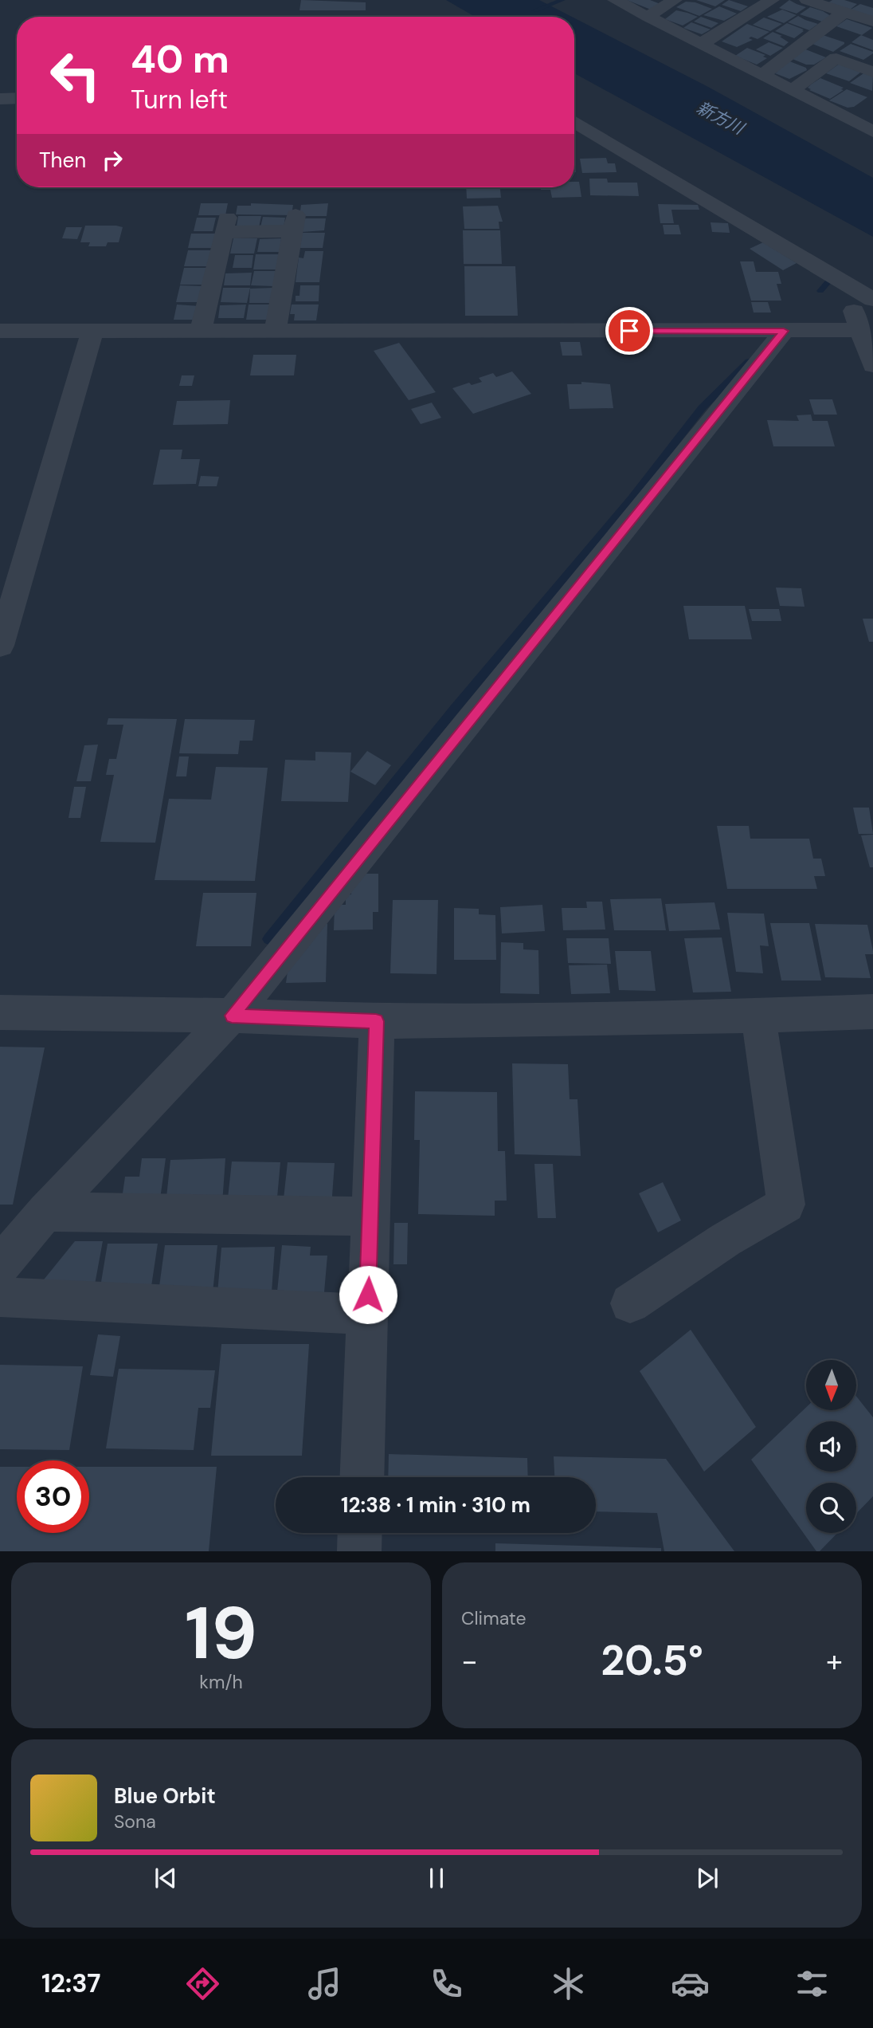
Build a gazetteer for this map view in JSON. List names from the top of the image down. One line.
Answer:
{"water":["新方川"],"north":"bottom","page":{"turn":["40 m","Turn left"],"then":"Then","limit":"30","trip":"12:38 · 1 min · 310 m","tile":[["19","km/h"],"Climate"],"heat":["−","20.5°","+"],"song":["Blue Orbit","Sona"],"tabs":"12:37"}}
